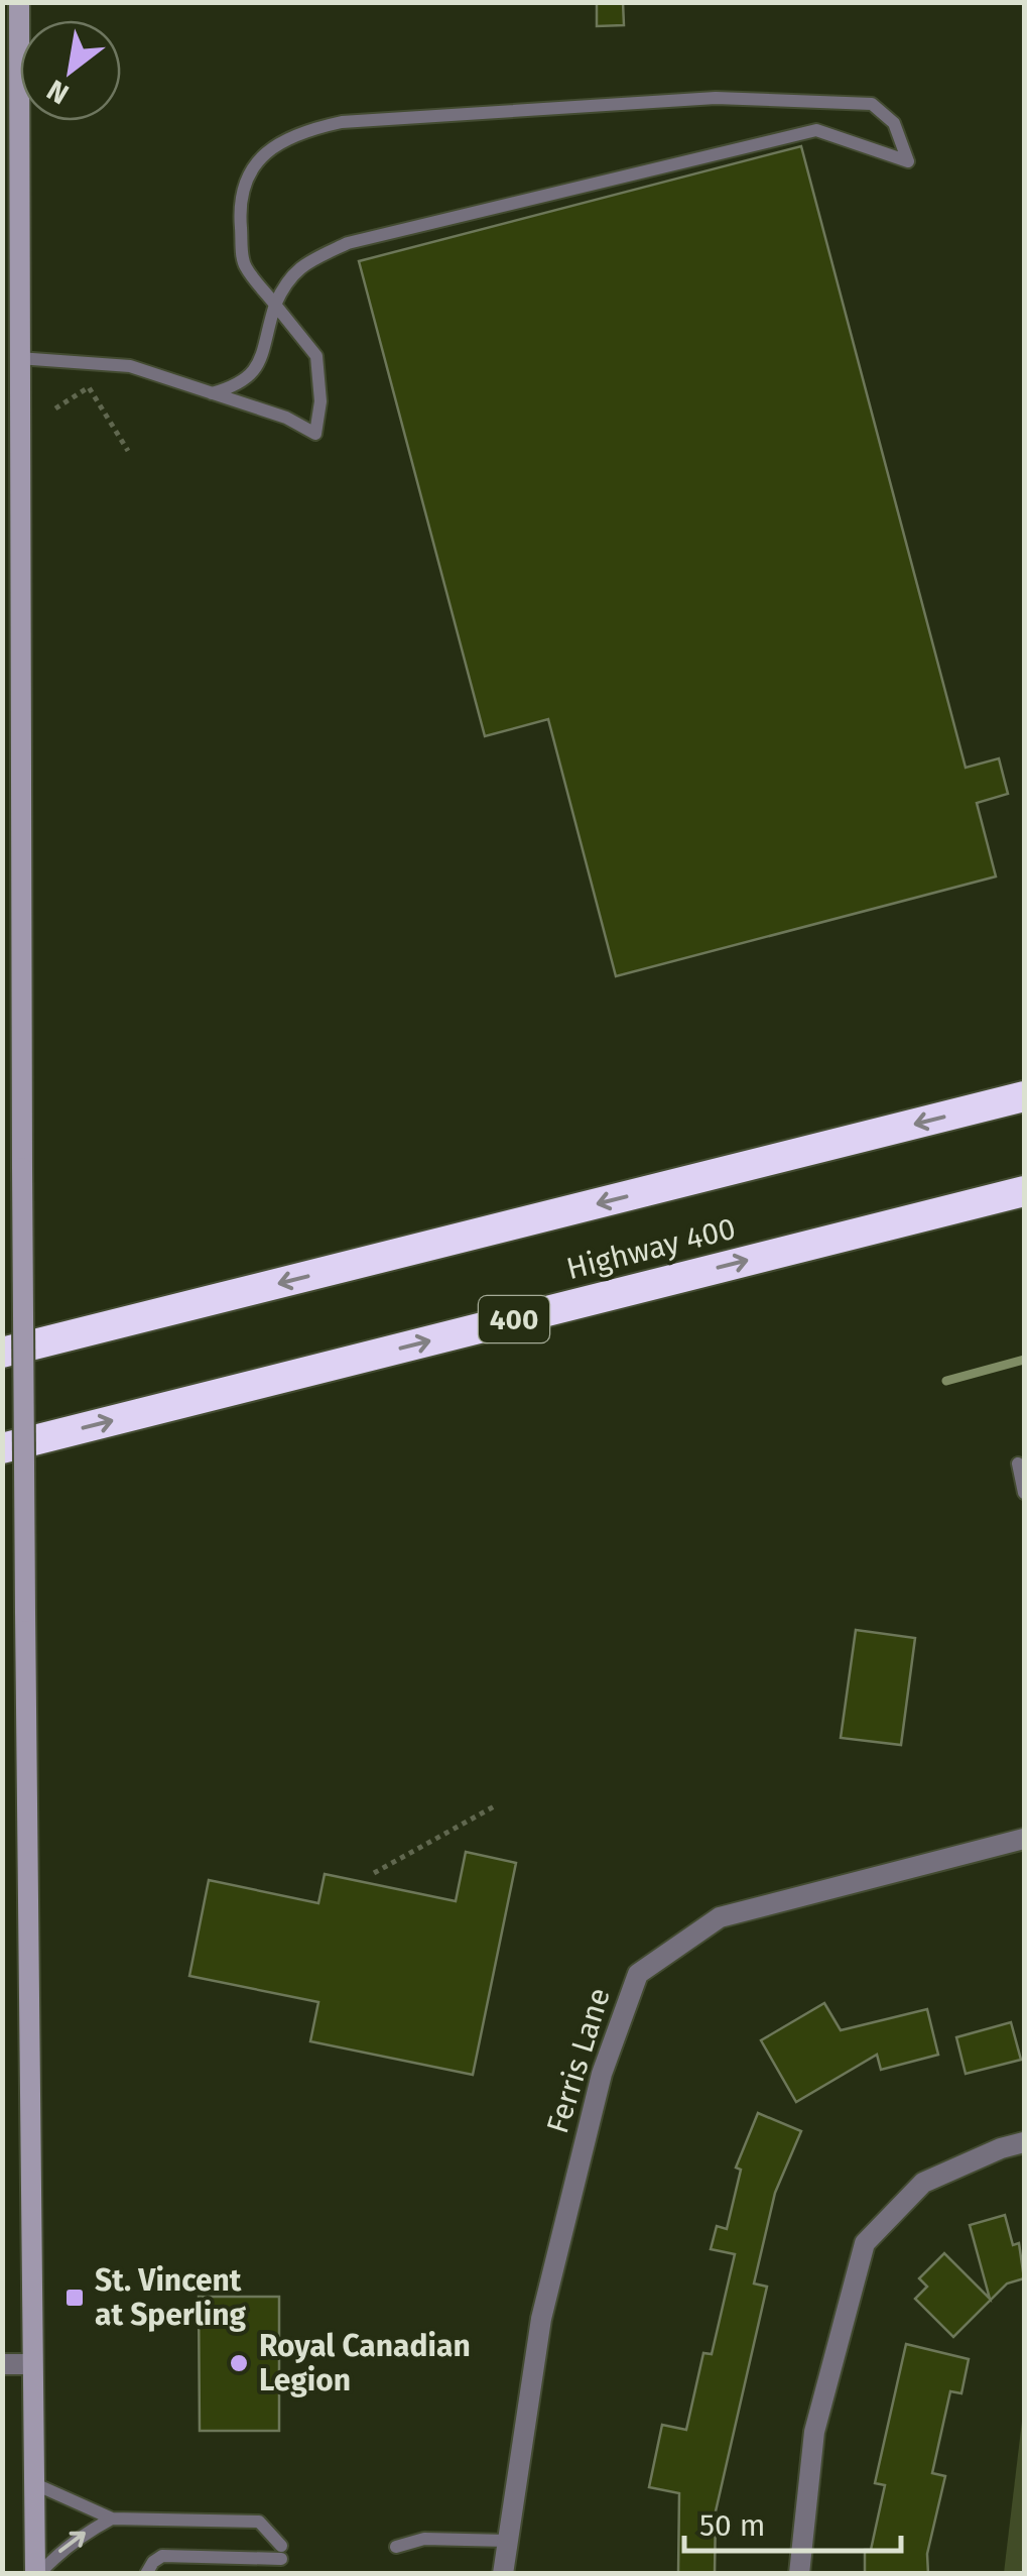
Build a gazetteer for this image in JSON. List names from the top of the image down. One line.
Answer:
{"streets":{"highway":["Highway 400","400"],"street":["Ferris Lane"]},"places":{"transit":["St. Vincent at Sperling"],"other":["Royal Canadian Legion"]},"scale_bar":"50 m","north":"bottom left"}
